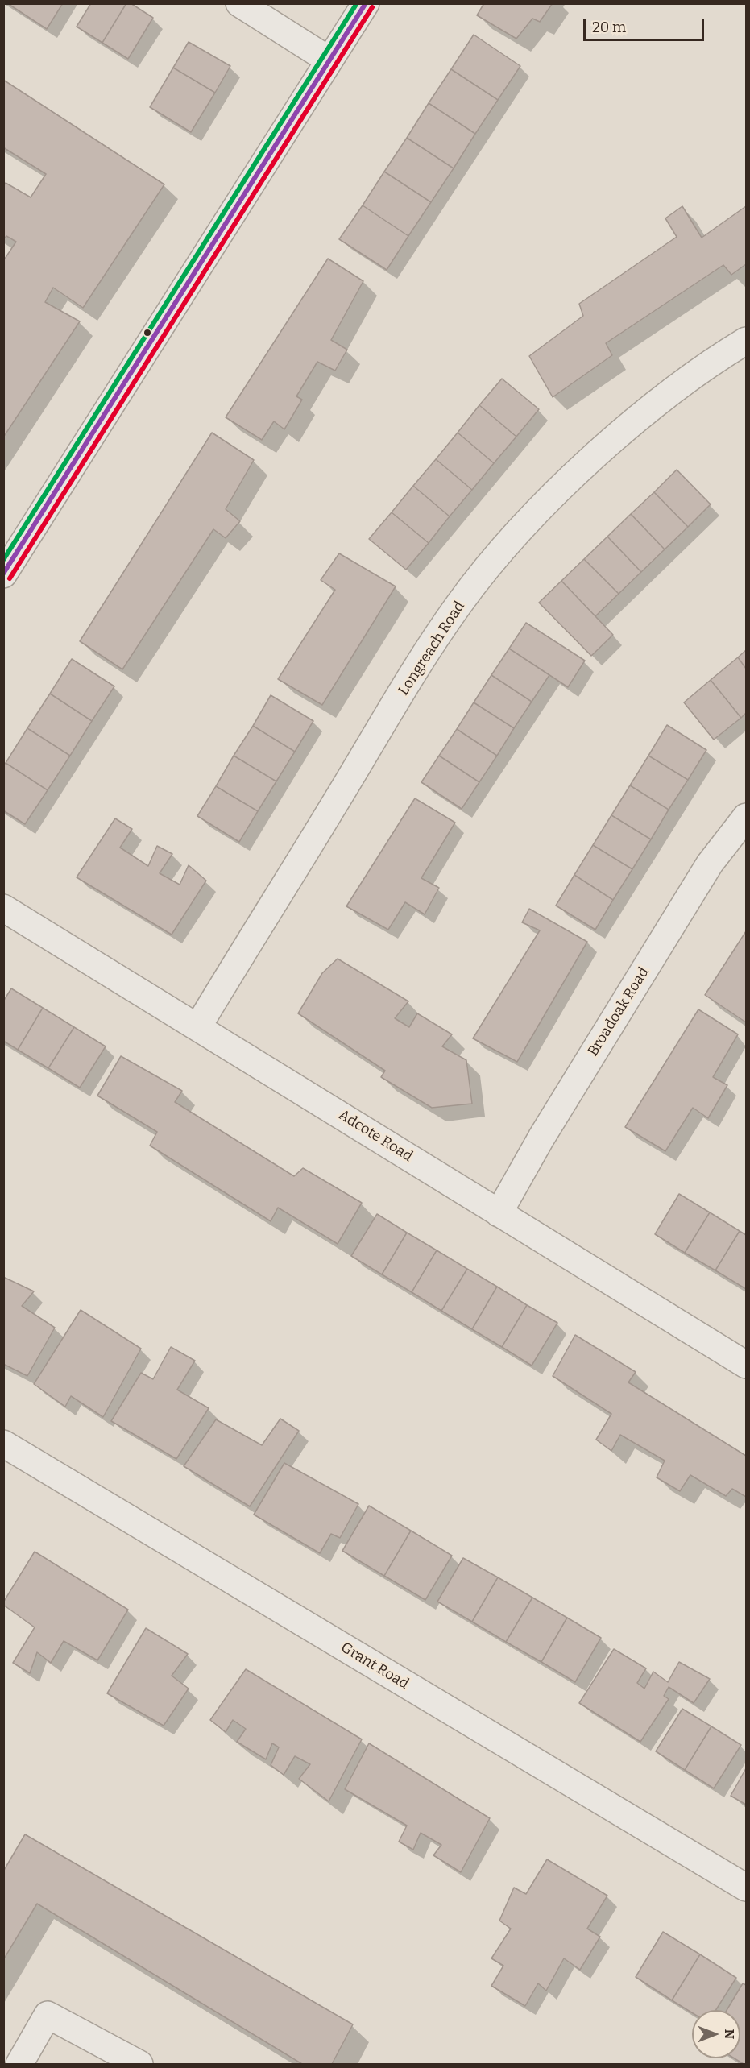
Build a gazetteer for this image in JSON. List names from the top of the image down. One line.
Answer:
{"streets":{"street":["Longreach Road","Broadoak Road","Adcote Road","Grant Road"]},"crossings":[["Longreach Road","Adcote Road"],["Broadoak Road","Adcote Road"]],"scale_bar":"20 m","north":"right"}
